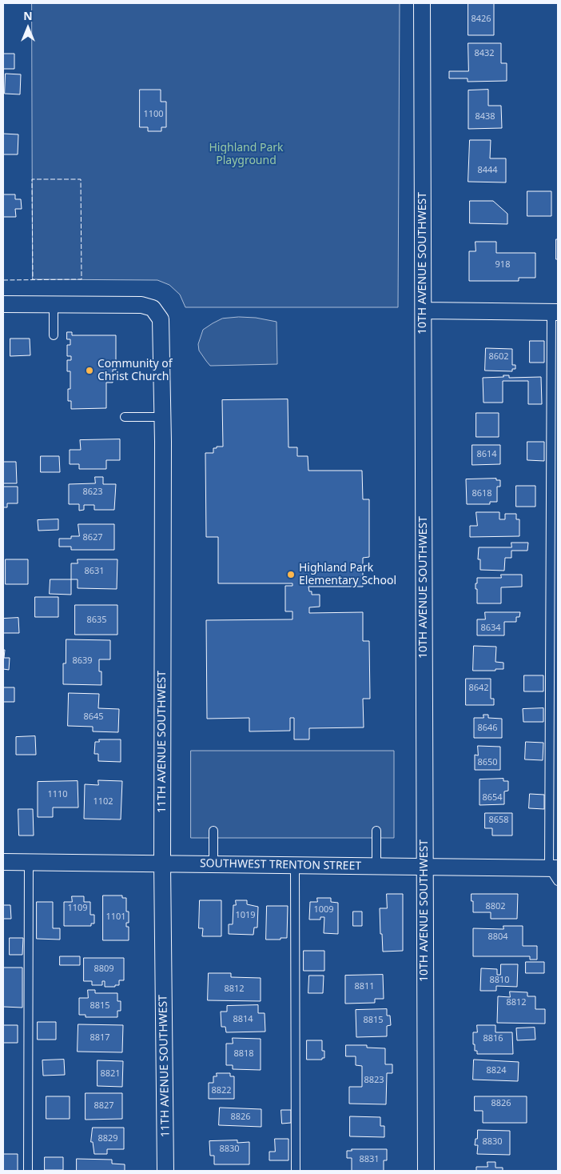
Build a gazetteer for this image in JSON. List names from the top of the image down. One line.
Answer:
{"streets":{"street":["10TH AVENUE SOUTHWEST","11TH AVENUE SOUTHWEST","SOUTHWEST TRENTON STREET"]},"crossings":[["10TH AVENUE SOUTHWEST","SOUTHWEST TRENTON STREET"],["11TH AVENUE SOUTHWEST","SOUTHWEST TRENTON STREET"]],"parks":["Highland Park Playground"],"places":["Community of Christ Church","Highland Park Elementary School"],"house_numbers":["8426","8432","1100","8438","8444","918","8602","8614","8623","8618","8627","8631","8635","8634","8639","8642","8645","8646","8650","1110","8654","1102","8658","8802","1109","1009","1019","1101","8804","8809","8810","8811","8812","8812","8815","8814","8815","8817","8816","8818","8824","8821","8823","8822","8826","8827","8826","8829","8830","8830","8831"],"north":"top"}
